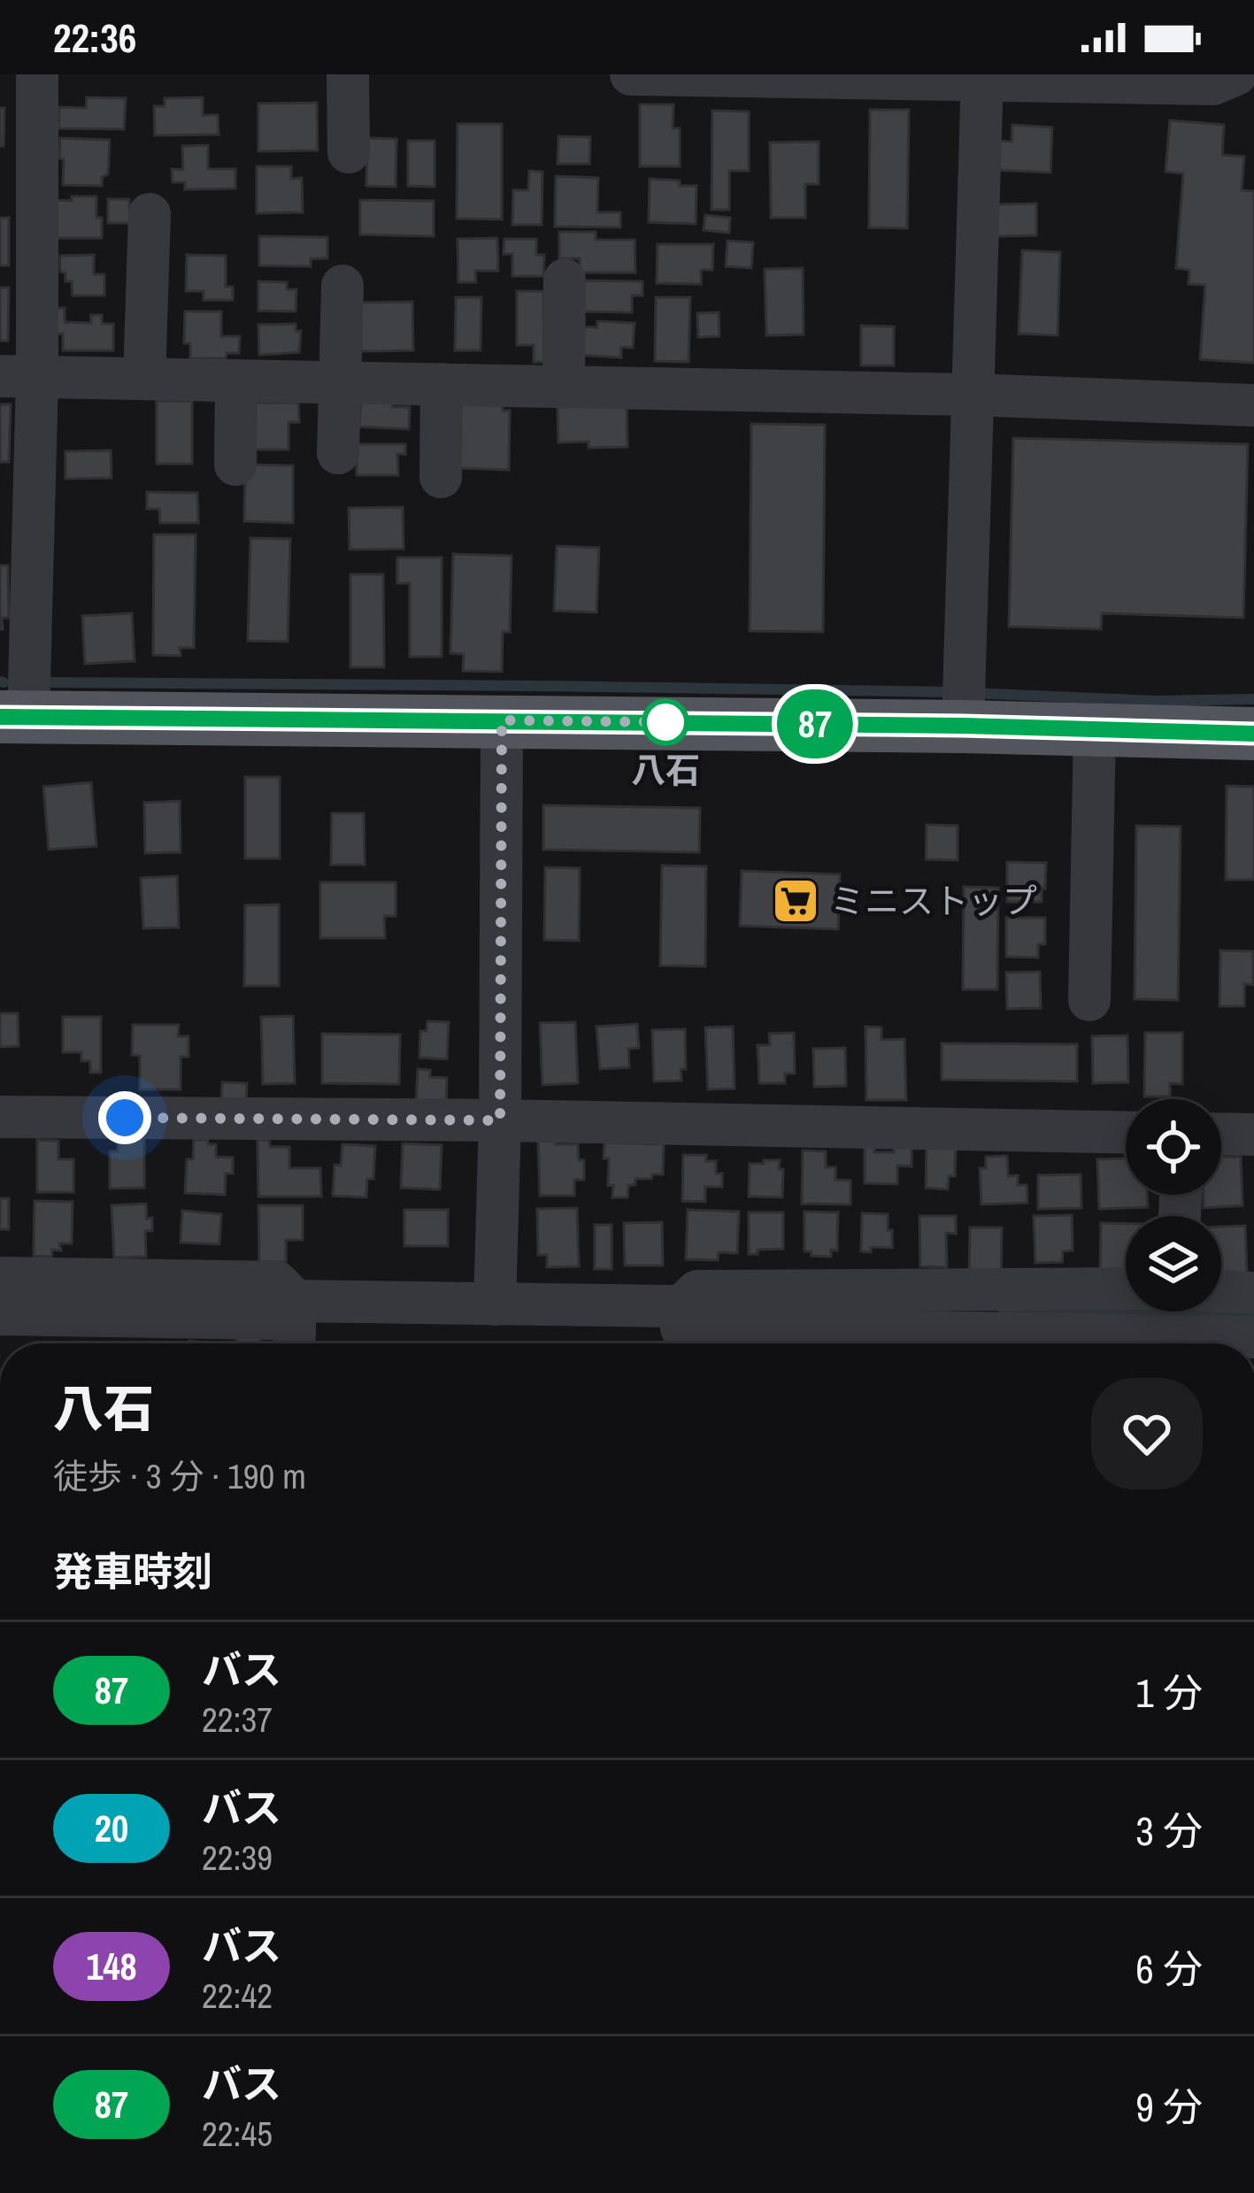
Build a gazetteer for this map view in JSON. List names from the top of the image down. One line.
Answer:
{"places":{"other":["八石"],"supermarket":["ミニストップ"]},"lines":["bus line 87"],"page":{"status":"22:36","on_map":"87","heading":[["八石","徒歩 · 3 分 · 190 m"],"発車時刻"],"list":[{"mark":"87","name":"バス","note":"22:37","value":"1 分"},{"mark":"20","name":"バス","note":"22:39","value":"3 分"},{"mark":"148","name":"バス","note":"22:42","value":"6 分"},{"mark":"87","name":"バス","note":"22:45","value":"9 分"}]}}
